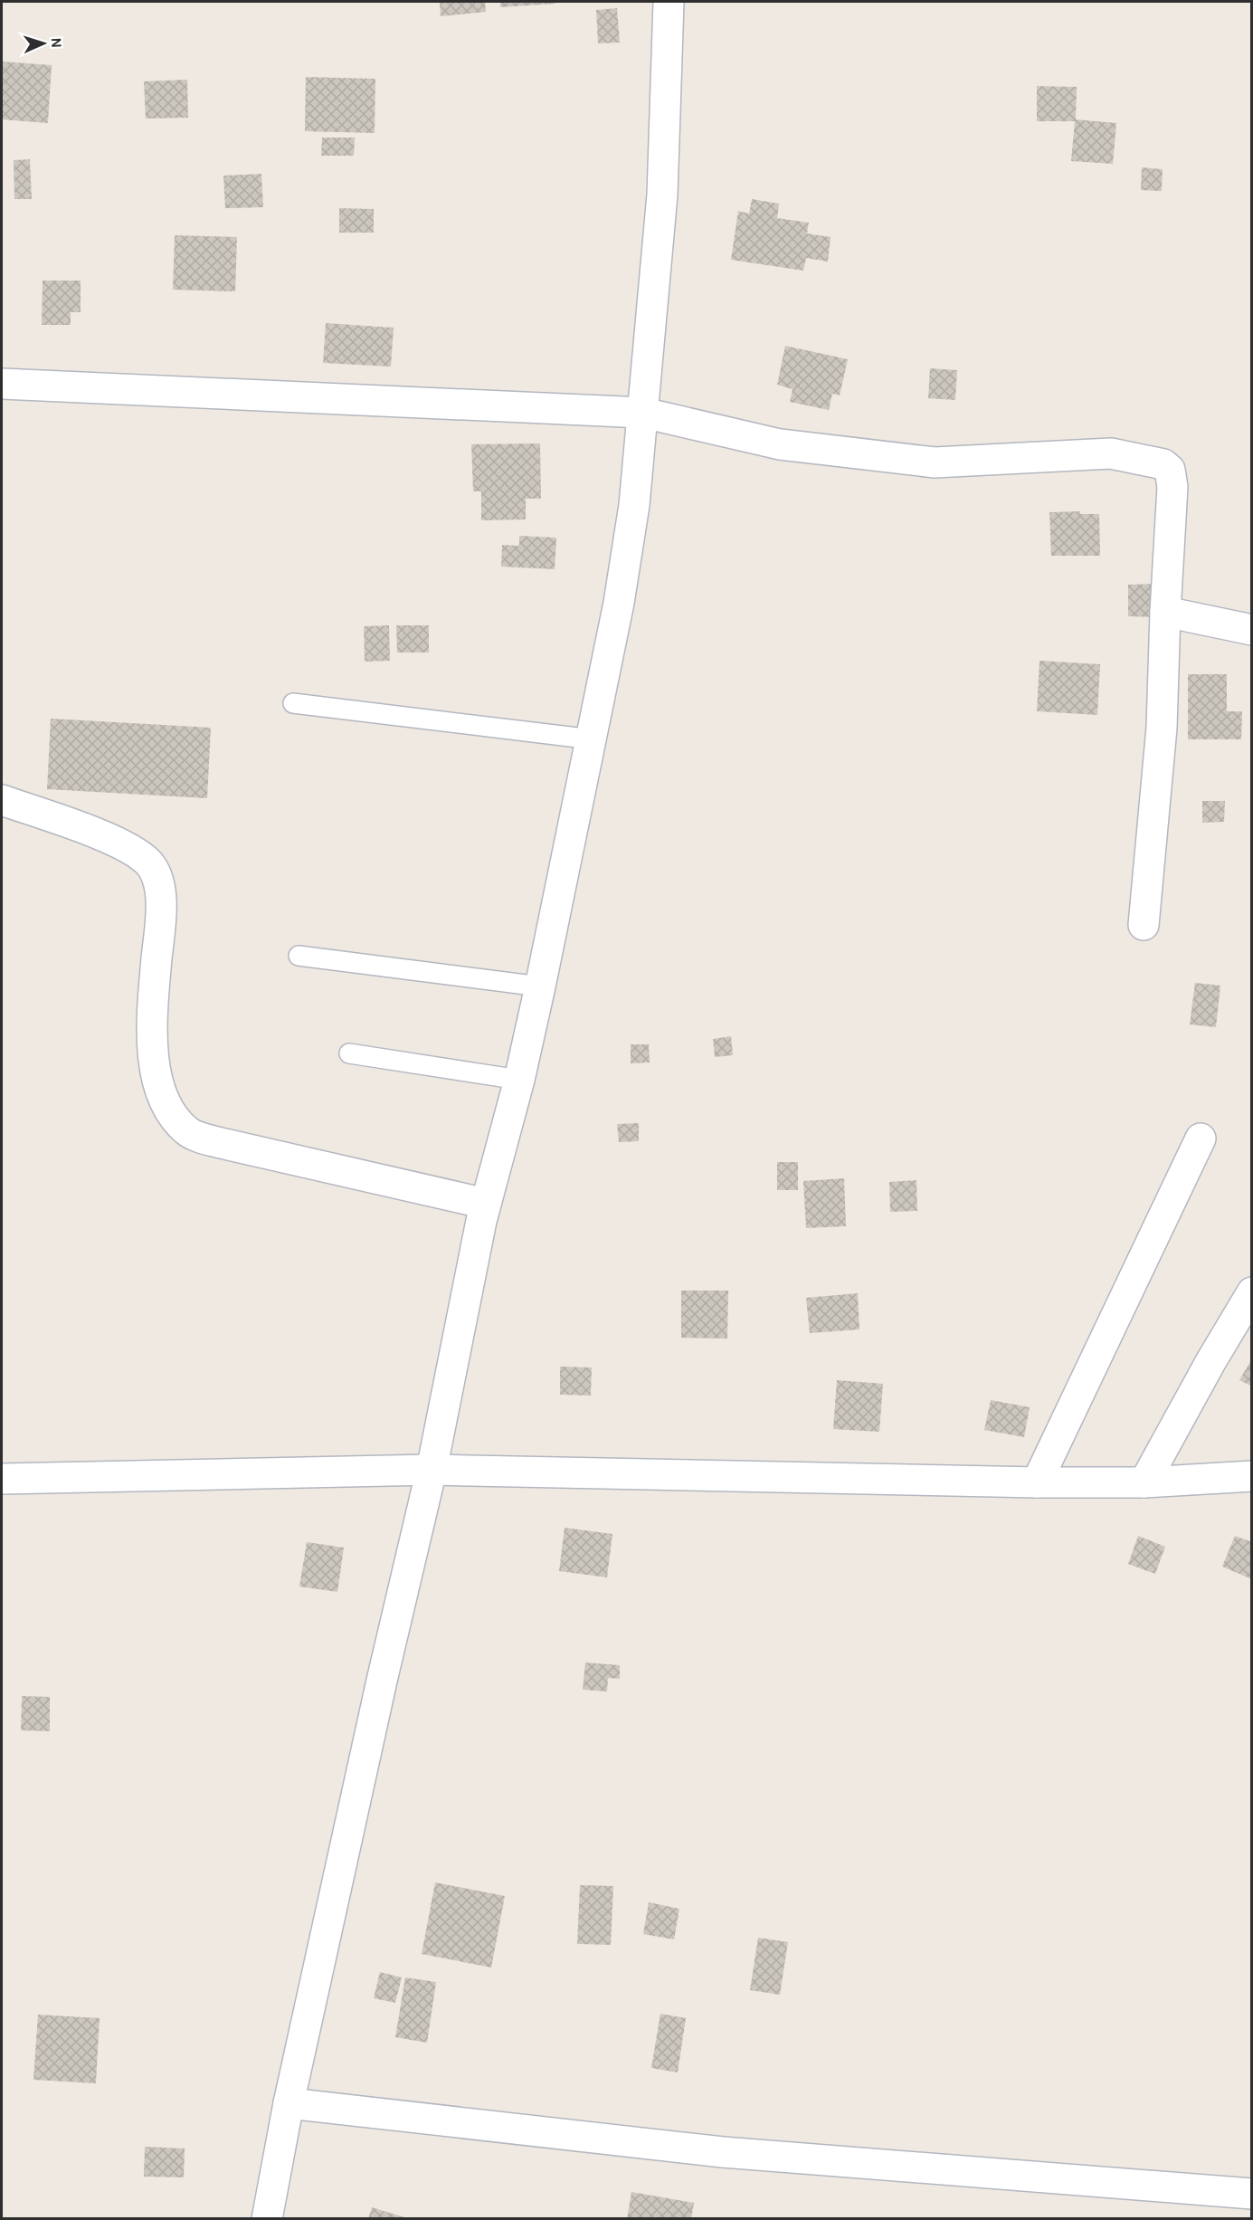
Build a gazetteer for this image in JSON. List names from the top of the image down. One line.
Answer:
{"north":"right"}
